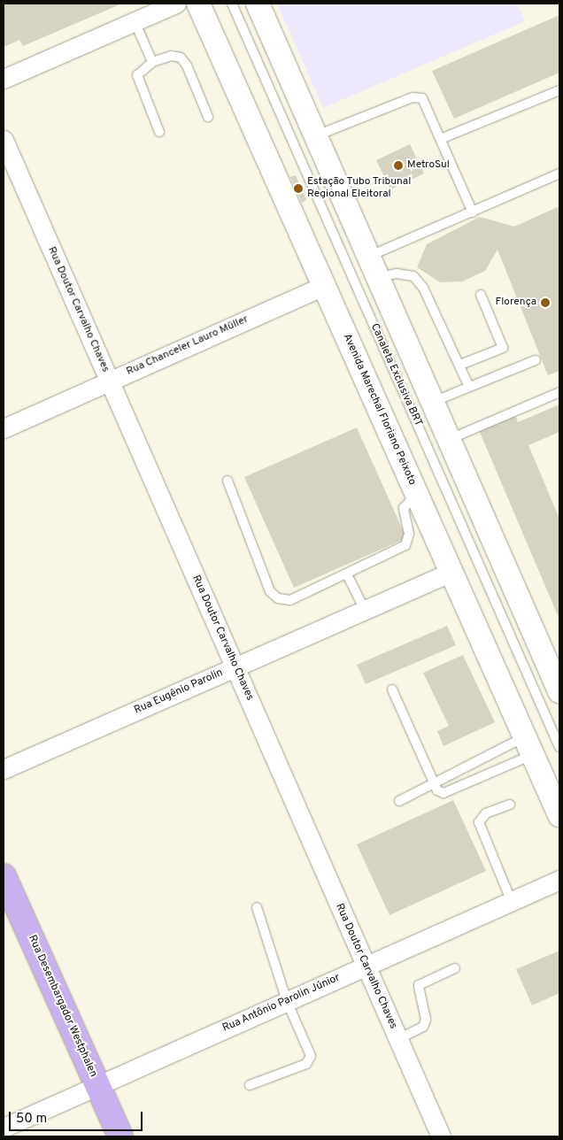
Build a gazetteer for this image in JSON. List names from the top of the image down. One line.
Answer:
{"streets":{"main road":["Rua Desembargador Westphalen"],"street":["Rua Doutor Carvalho Chaves","Rua Chanceler Lauro Müller","Avenida Marechal Floriano Peixoto","Rua Eugênio Parolin","Rua Antônio Parolin Júnior"],"lane":["Canaleta Exclusiva BRT"]},"crossings":[["Rua Doutor Carvalho Chaves","Rua Chanceler Lauro Müller"],["Rua Doutor Carvalho Chaves","Rua Eugênio Parolin"],["Rua Doutor Carvalho Chaves","Rua Antônio Parolin Júnior"],["Rua Chanceler Lauro Müller","Avenida Marechal Floriano Peixoto"],["Avenida Marechal Floriano Peixoto","Rua Eugênio Parolin"],["Rua Antônio Parolin Júnior","Rua Desembargador Westphalen"]],"places":["MetroSul","Estação Tubo Tribunal Regional Eleitoral","Florença"],"scale_bar":"50 m"}
